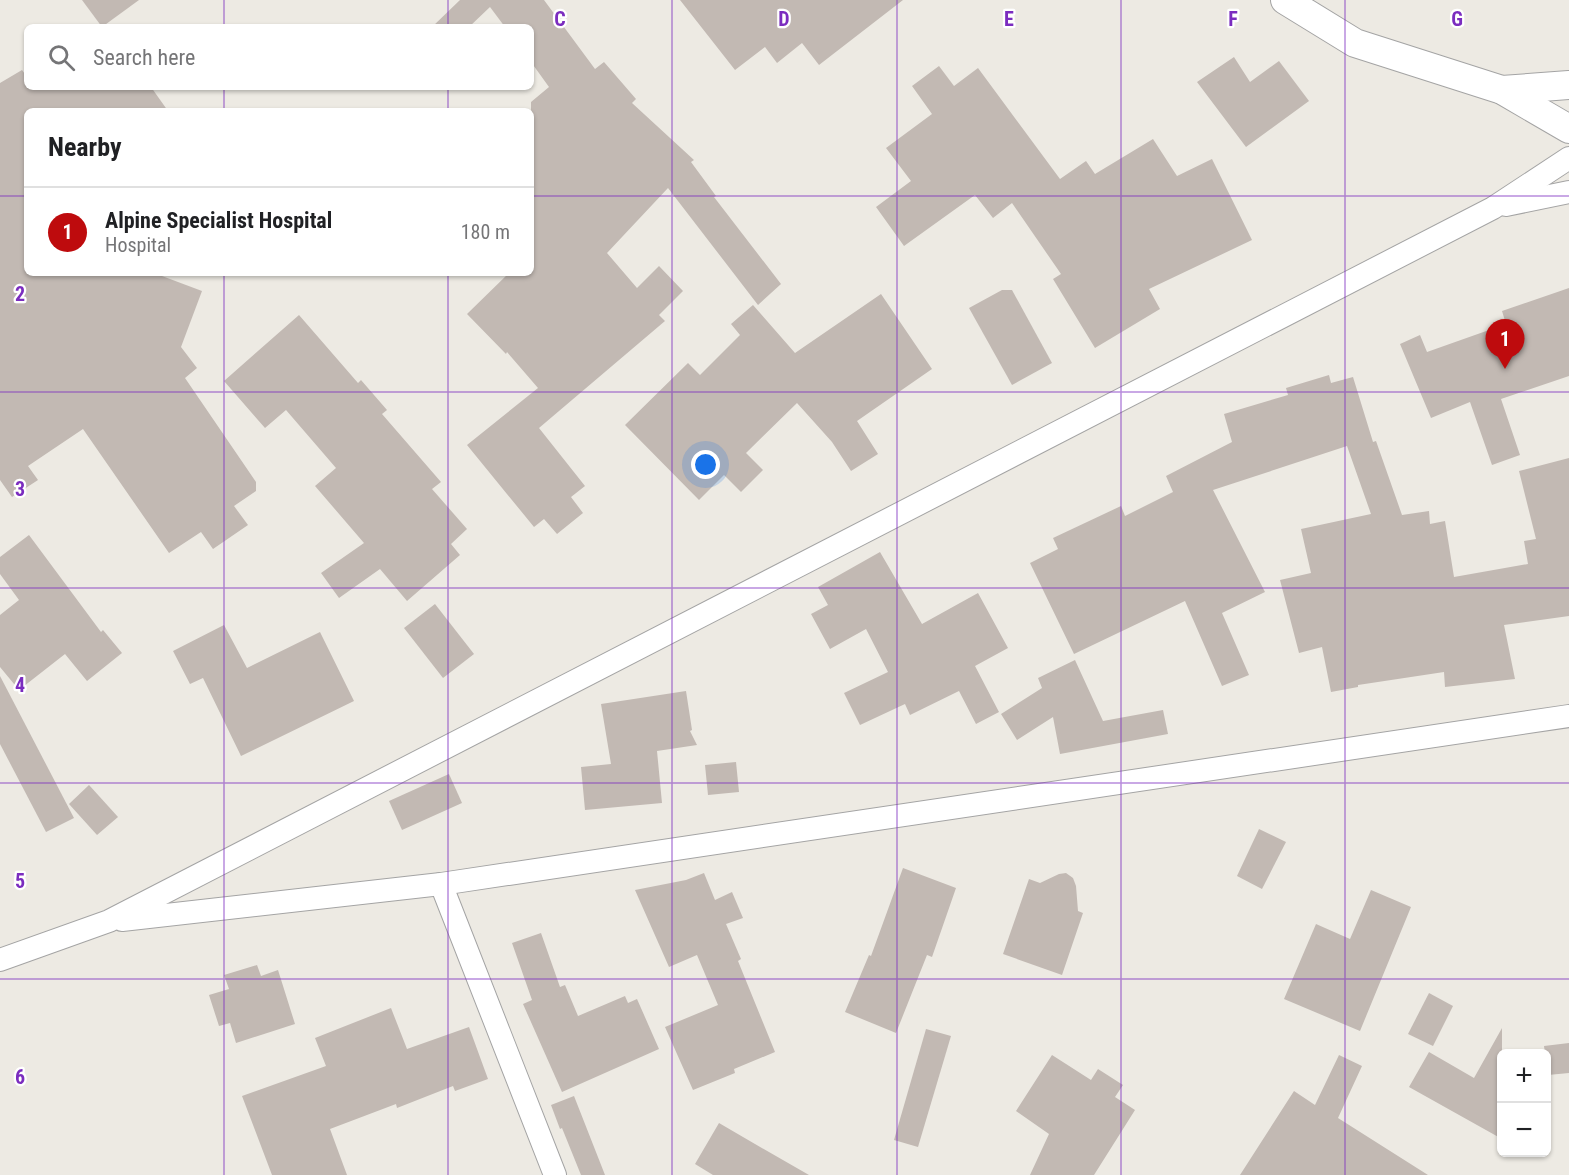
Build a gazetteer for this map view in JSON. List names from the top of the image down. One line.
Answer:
{"page":{"search":"Search here","heading":"Nearby","list":[{"mark":"1","name":"Alpine Specialist Hospital","note":"Hospital","value":"180 m"}],"pins":"1","map_buttons":["+","−"]},"grid":{"columns":["C","D","E","F","G"],"rows":["2","3","4","5","6"]}}
